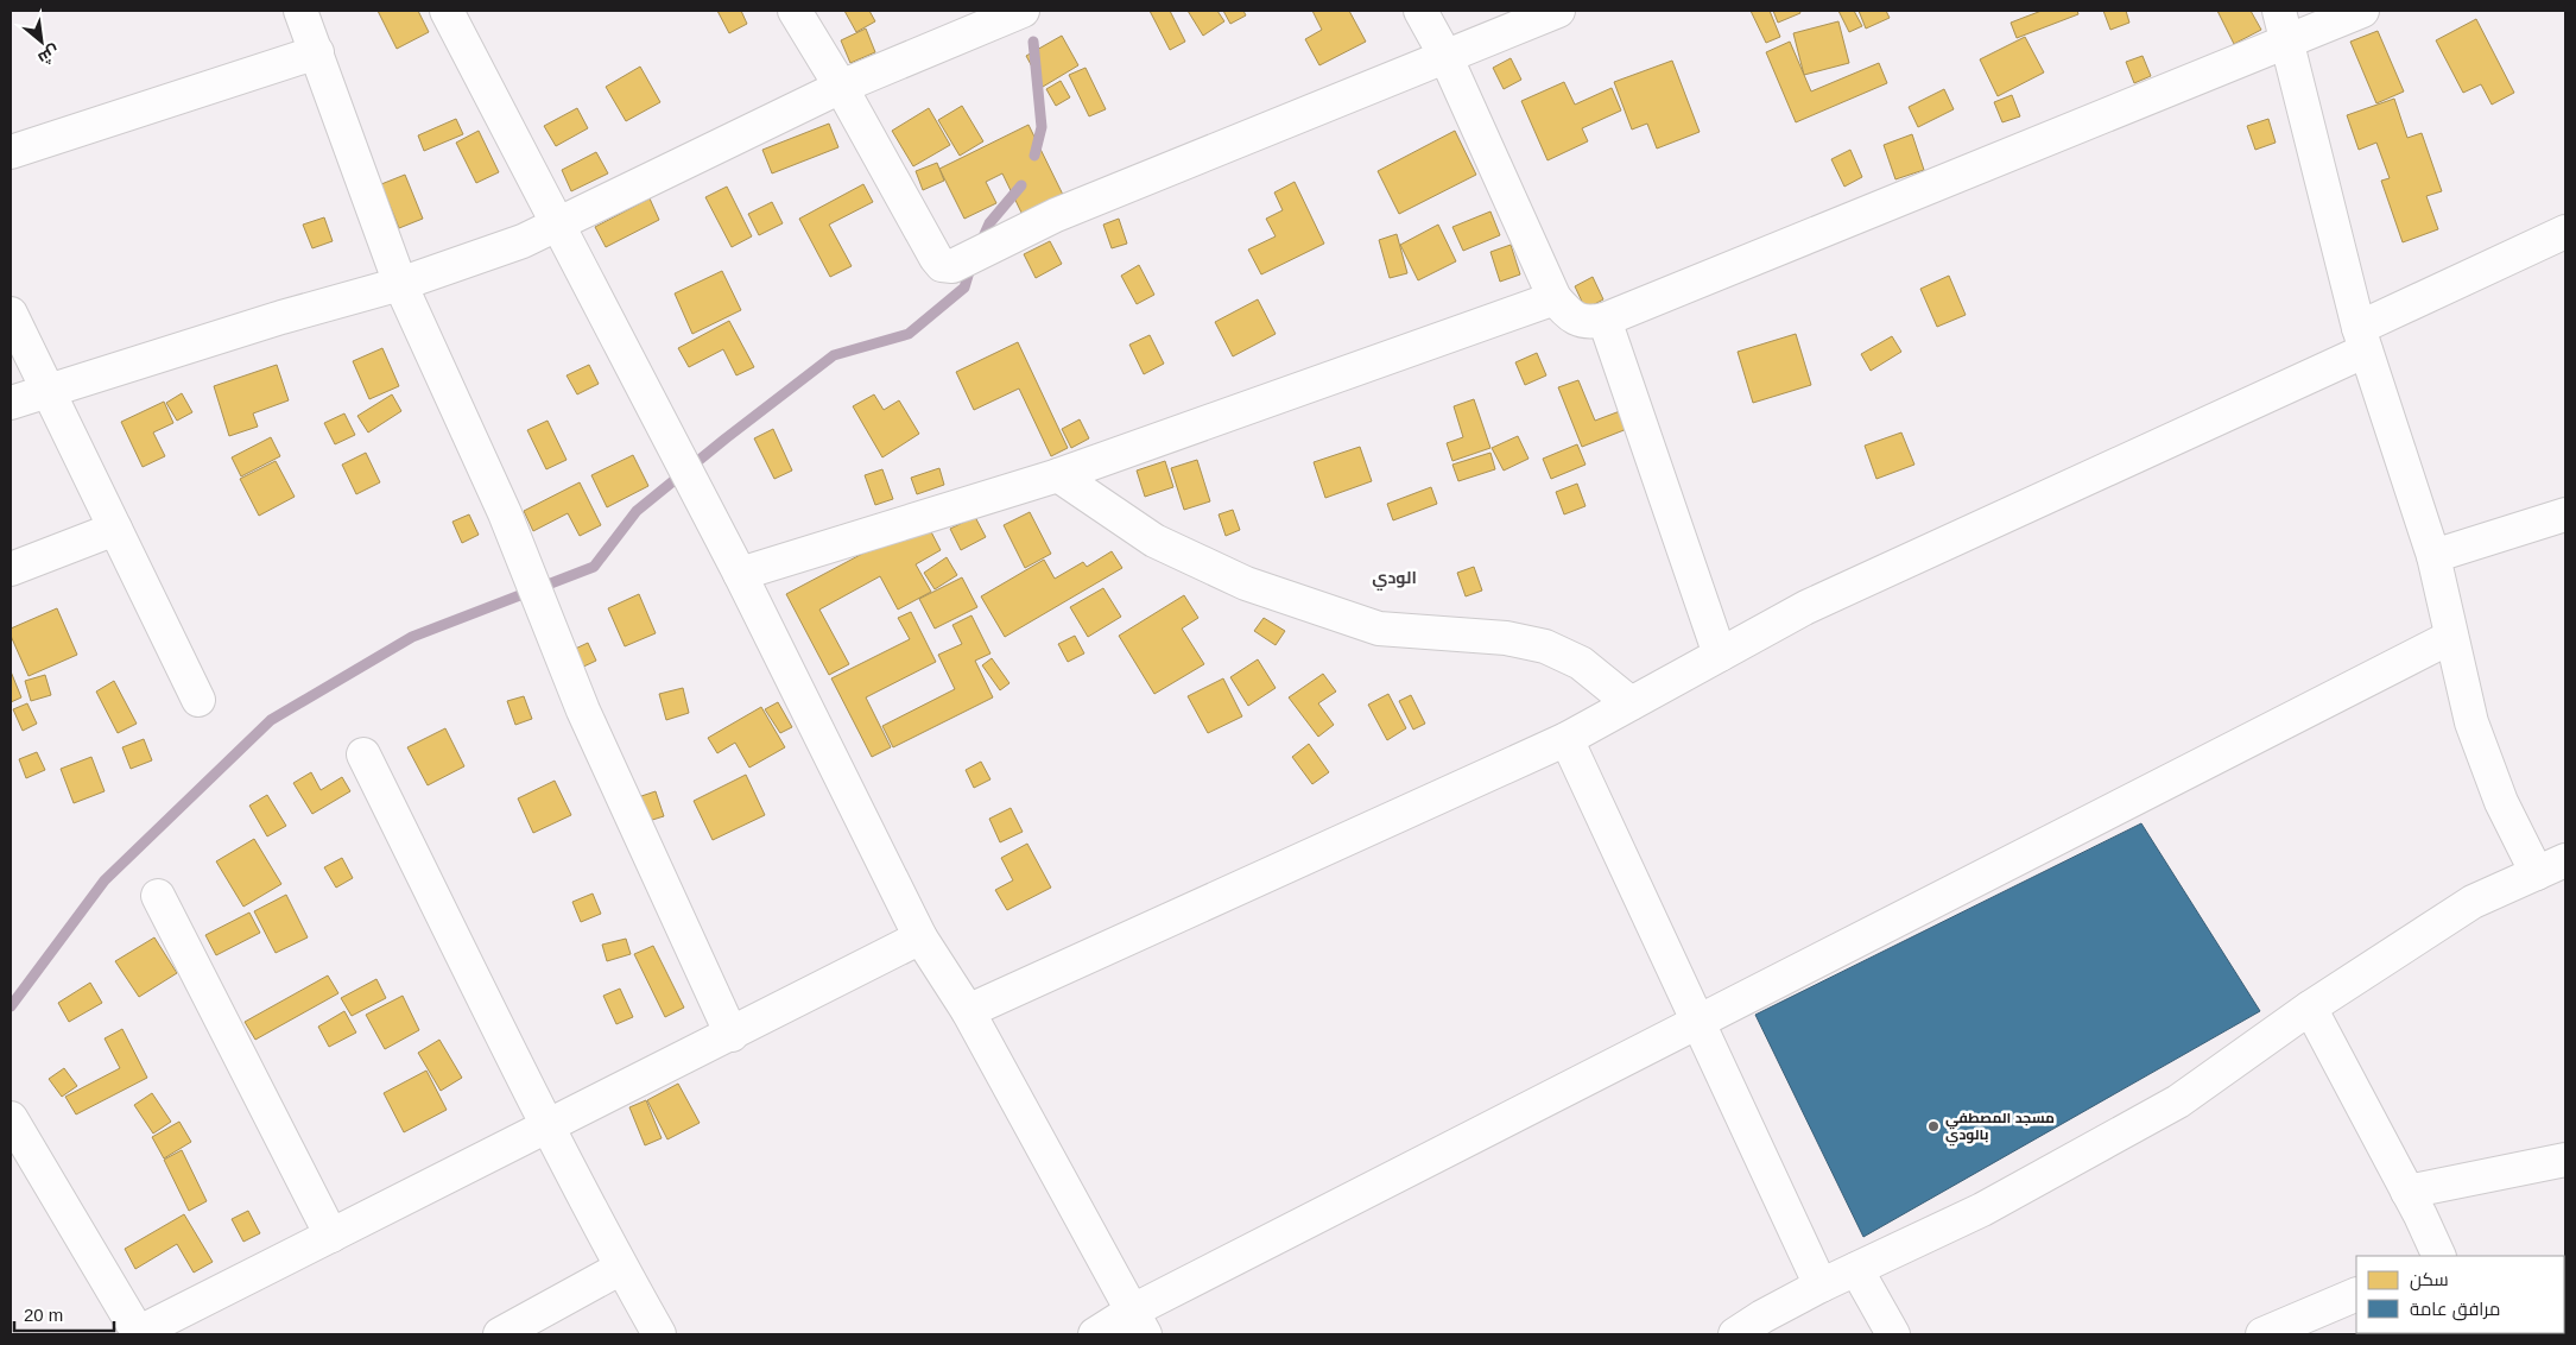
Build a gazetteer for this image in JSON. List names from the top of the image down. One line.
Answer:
{"districts":["الودي"],"places":["مسجد المصطفي بالودي"],"legend":["سكن","مرافق عامة"],"scale_bar":"20 m","north":"bottom right"}
